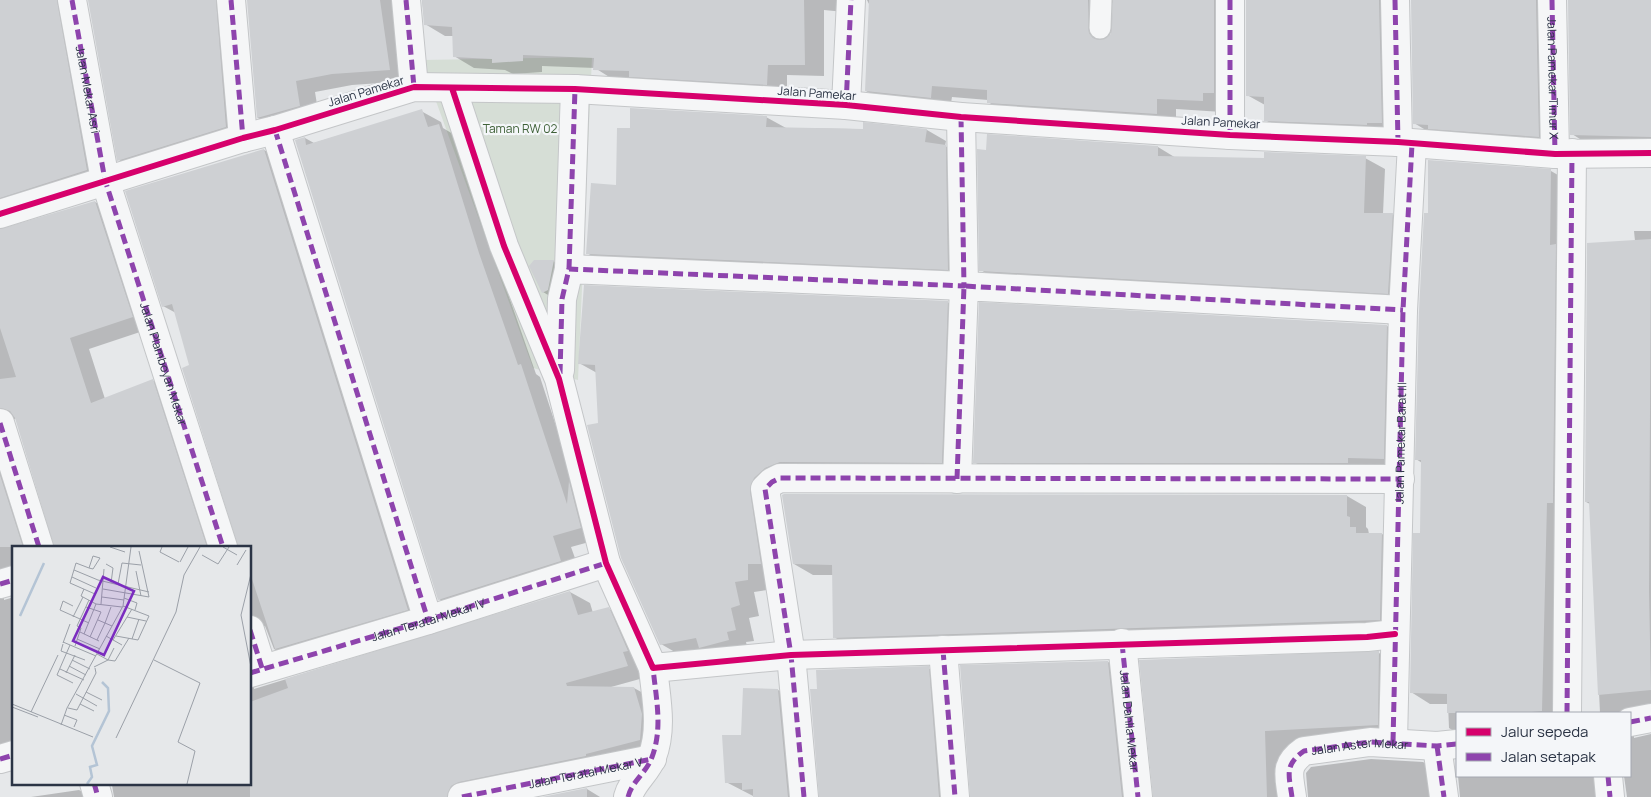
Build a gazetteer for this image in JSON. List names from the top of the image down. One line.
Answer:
{"streets":{"street":["Jalan Pamekar Timur X","Jalan Mekar Asri","Jalan Pamekar","Jalan Plamboyan Mekar","Jalan Pamekar Barat III","Jalan Teratai Mekar IV","Jalan Dahlia Mekar","Jalan Aster Mekar","Jalan Teratai Mekar V"]},"crossings":[["Jalan Pamekar Timur X","Jalan Pamekar"],["Jalan Mekar Asri","Jalan Pamekar"],["Jalan Mekar Asri","Jalan Plamboyan Mekar"],["Jalan Pamekar","Jalan Plamboyan Mekar"],["Jalan Pamekar","Jalan Pamekar Barat III"],["Jalan Pamekar Barat III","Jalan Aster Mekar"]],"parks":["Taman RW 02"],"legend":["Jalur sepeda","Jalan setapak"]}
